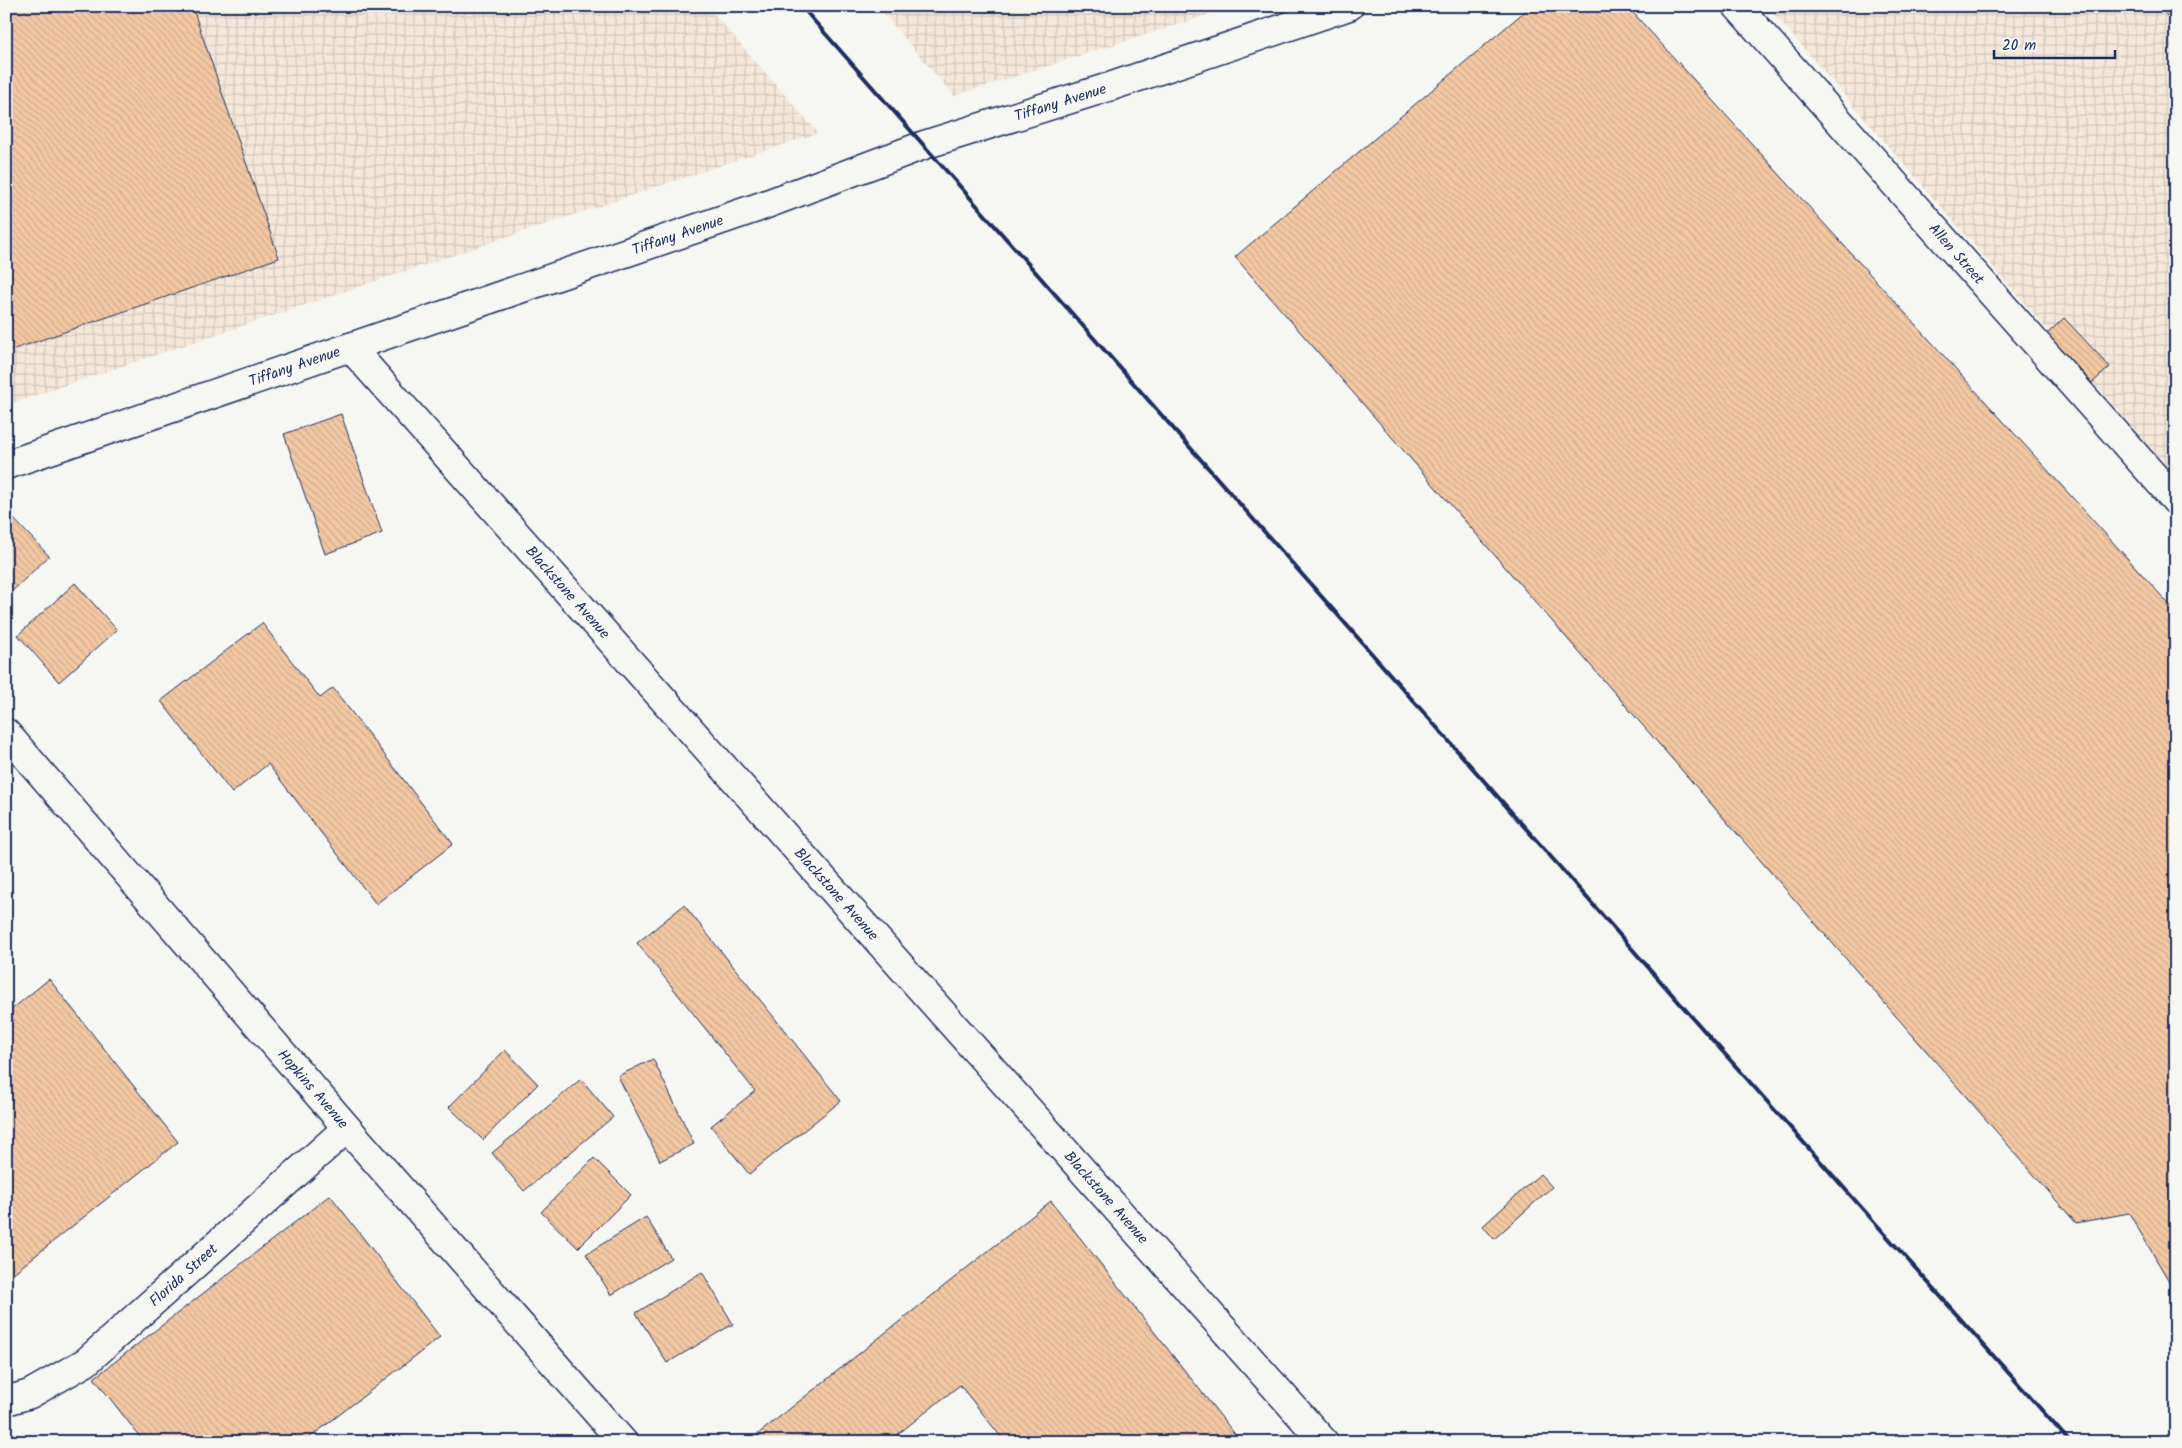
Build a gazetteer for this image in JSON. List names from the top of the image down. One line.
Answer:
{"streets":{"street":["Tiffany Avenue","Allen Street","Blackstone Avenue","Hopkins Avenue","Florida Street"]},"crossings":[["Tiffany Avenue","Blackstone Avenue"],["Hopkins Avenue","Florida Street"]],"scale_bar":"20 m"}
